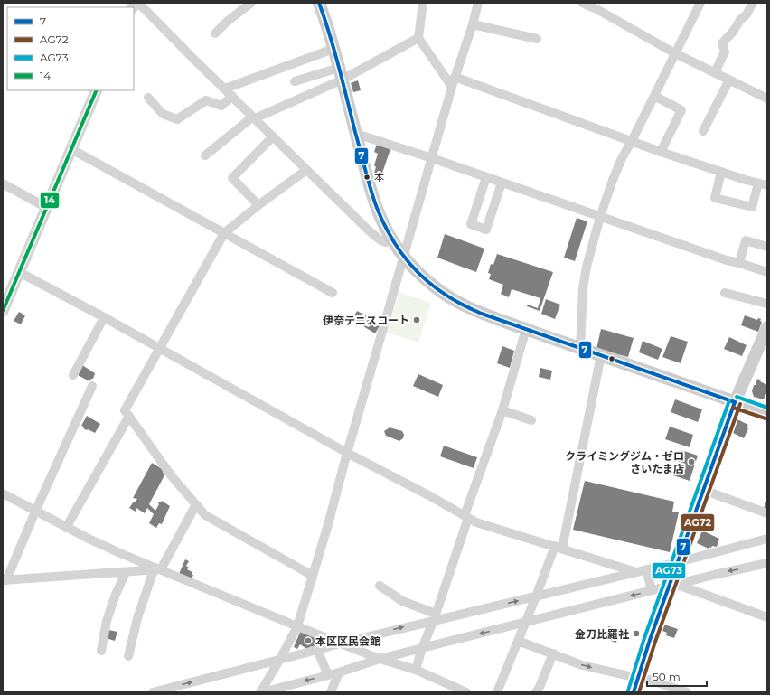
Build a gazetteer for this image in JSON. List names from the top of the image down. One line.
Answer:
{"places":["本","伊奈テニスコート","クライミングジム・ゼロ さいたま店","金刀比羅社","本区区民会館"],"lines":["transit line 7","transit line 14","transit line AG73","transit line AG72"],"legend":["7","AG72","AG73","14"],"scale_bar":"50 m"}
